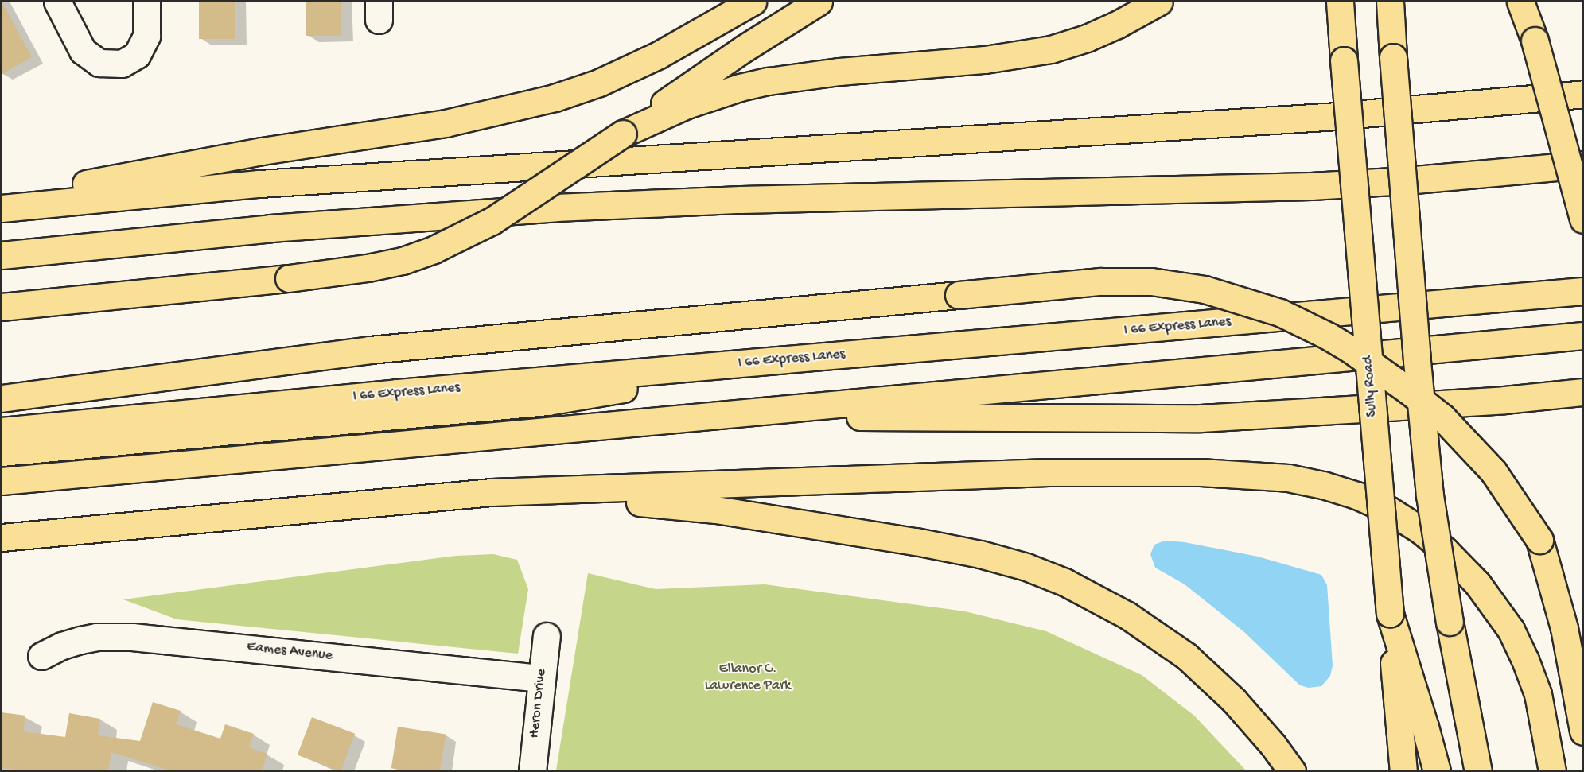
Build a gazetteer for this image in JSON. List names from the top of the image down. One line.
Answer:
{"streets":{"highway":["I 66 Express Lanes","Sully Road"],"street":["Eames Avenue","Heron Drive"]},"crossings":[["Eames Avenue","Heron Drive"]],"parks":["Ellanor C. Lawrence Park"]}
